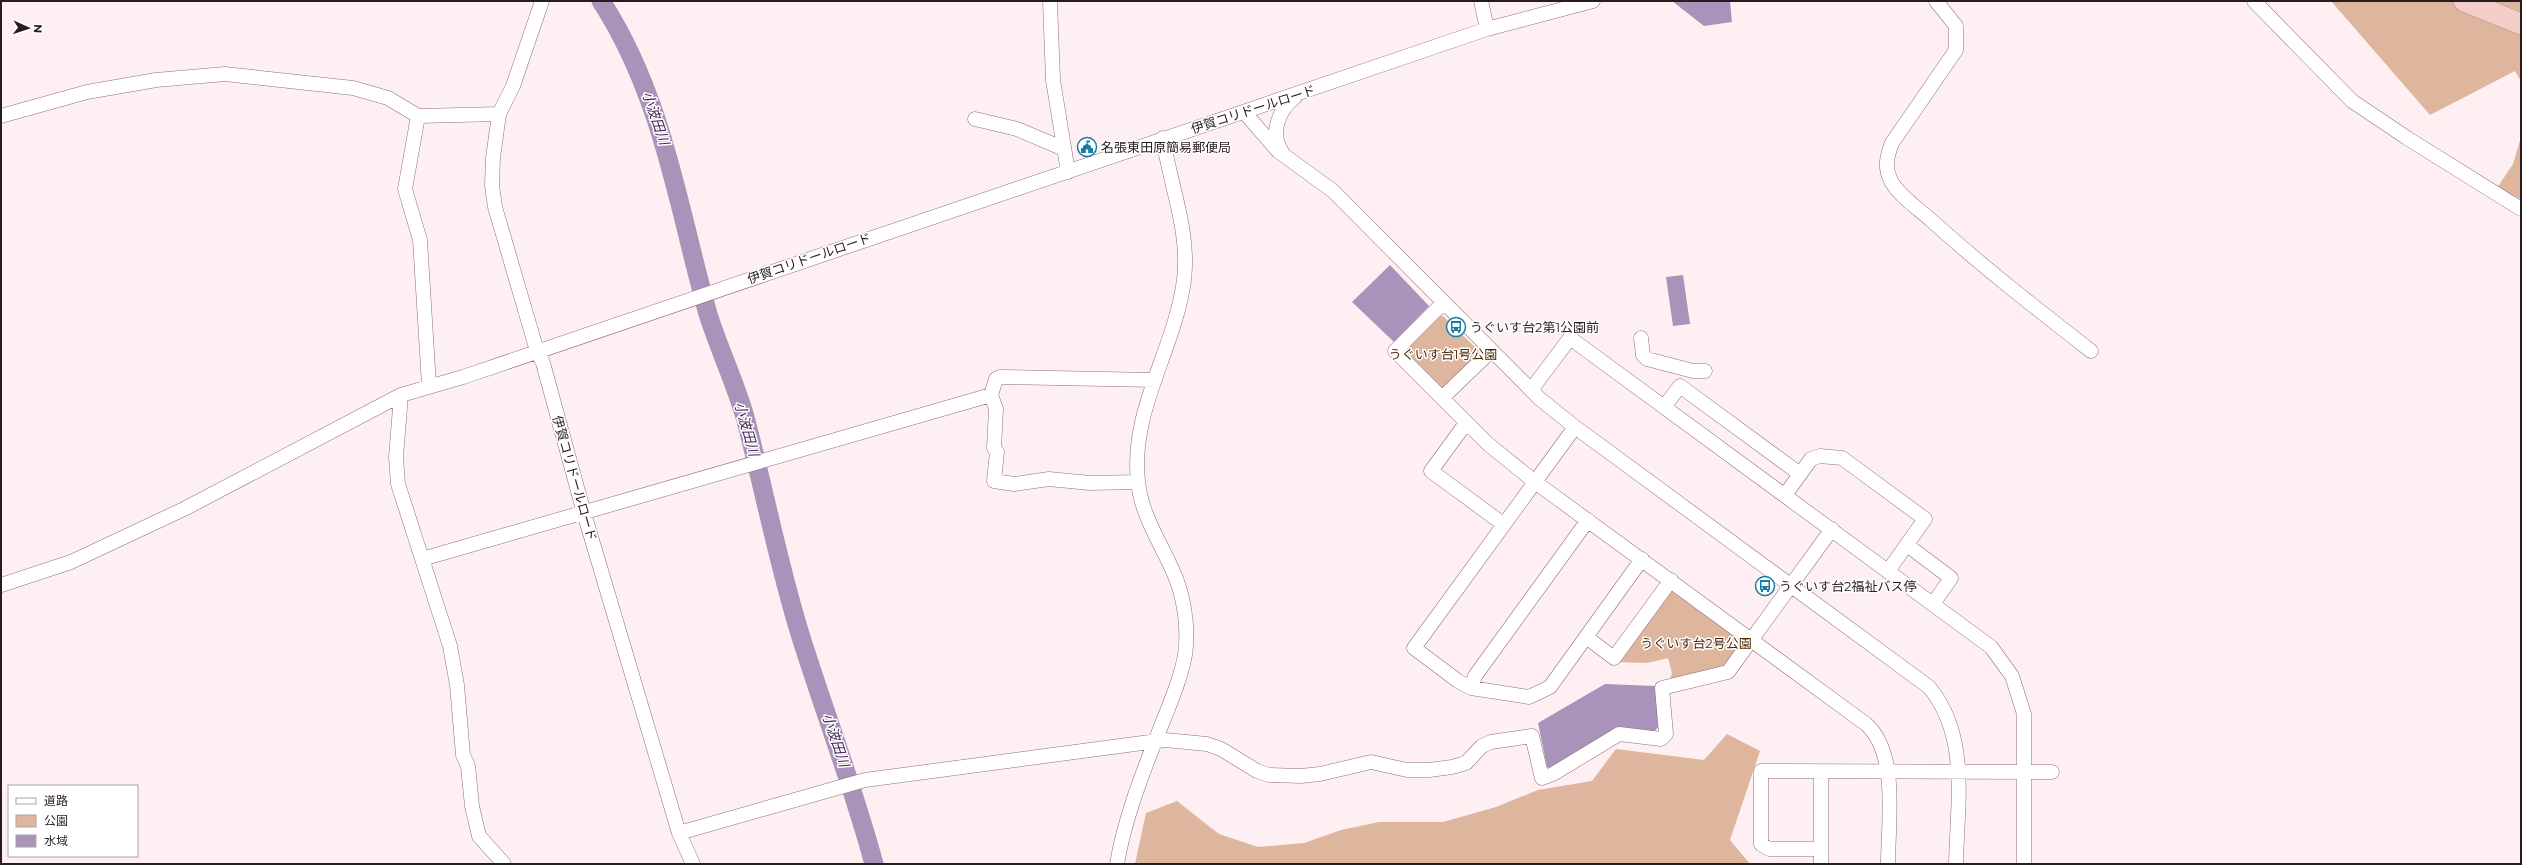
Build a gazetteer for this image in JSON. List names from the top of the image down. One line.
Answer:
{"streets":{"street":["伊賀コリドールロード"]},"water":["小波田川"],"parks":["うぐいす台1号公園","うぐいす台2号公園"],"places":{"public building":["名張東田原簡易郵便局"],"bus stop":["うぐいす台2第1公園前","うぐいす台2福祉バス停"]},"legend":["道路","公園","水域"],"north":"right"}
